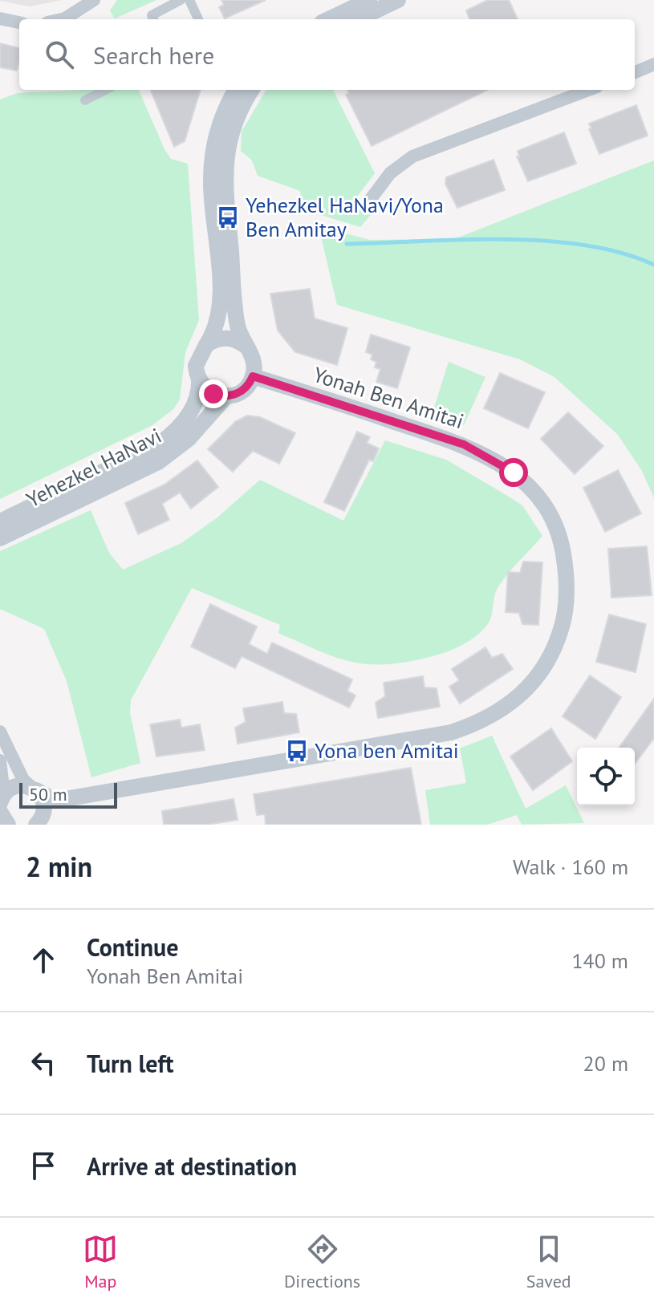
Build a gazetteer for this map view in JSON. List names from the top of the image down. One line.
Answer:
{"streets":{"street":["Yonah Ben Amitai","Yehezkel HaNavi"]},"crossings":[["Yonah Ben Amitai","Yehezkel HaNavi"]],"places":{"bus stop":["Yehezkel HaNavi/Yona Ben Amitay","Yona ben Amitai"]},"scale_bar":"50 m","page":{"search":"Search here","scale":"50 m","heading":["2 min","Walk · 160 m"],"list":[["Continue","Yonah Ben Amitai","140 m"],["Turn left","20 m"],"Arrive at destination"],"nav":["Map","Directions","Saved"]}}
